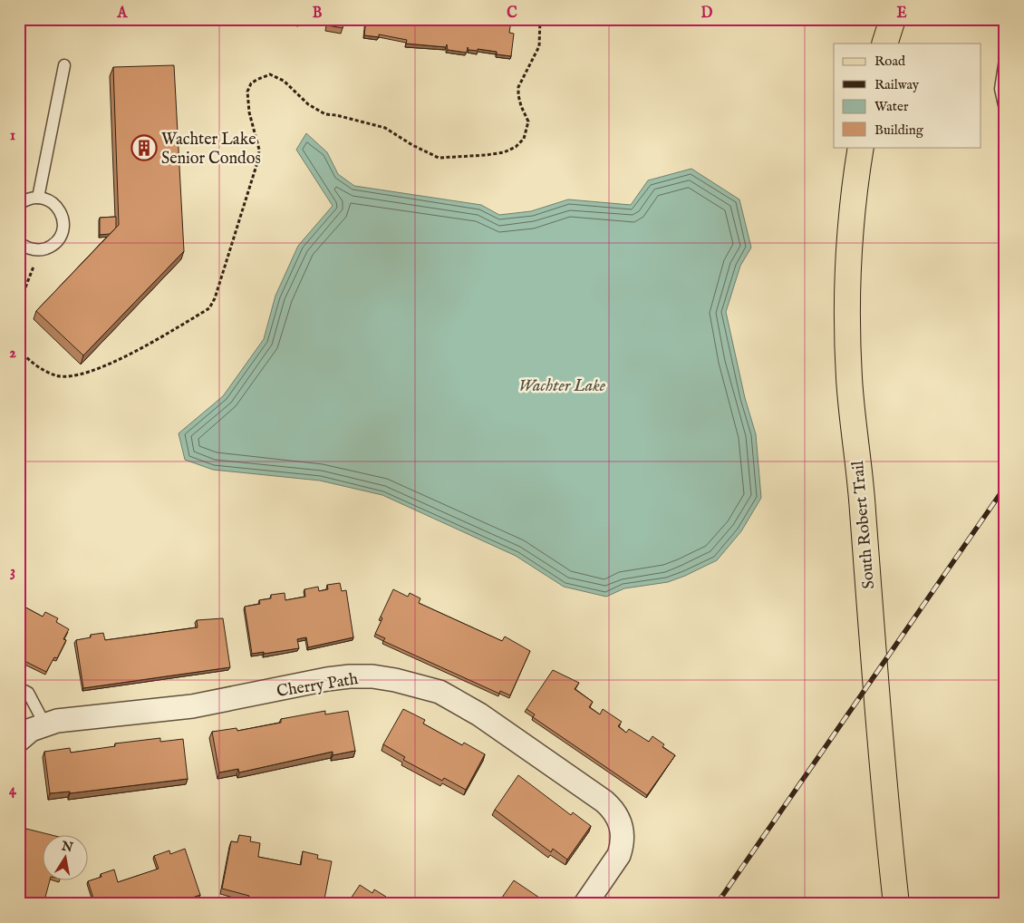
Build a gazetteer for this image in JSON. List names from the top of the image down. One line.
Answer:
{"streets":{"main road":["South Robert Trail"],"street":["Cherry Path"]},"water":["Wachter Lake"],"places":{"building":["Wachter Lake Senior Condos"]},"legend":["Road","Railway","Water","Building"],"north":"top","grid":{"columns":["A","B","C","D","E"],"rows":["1","2","3","4"]}}
